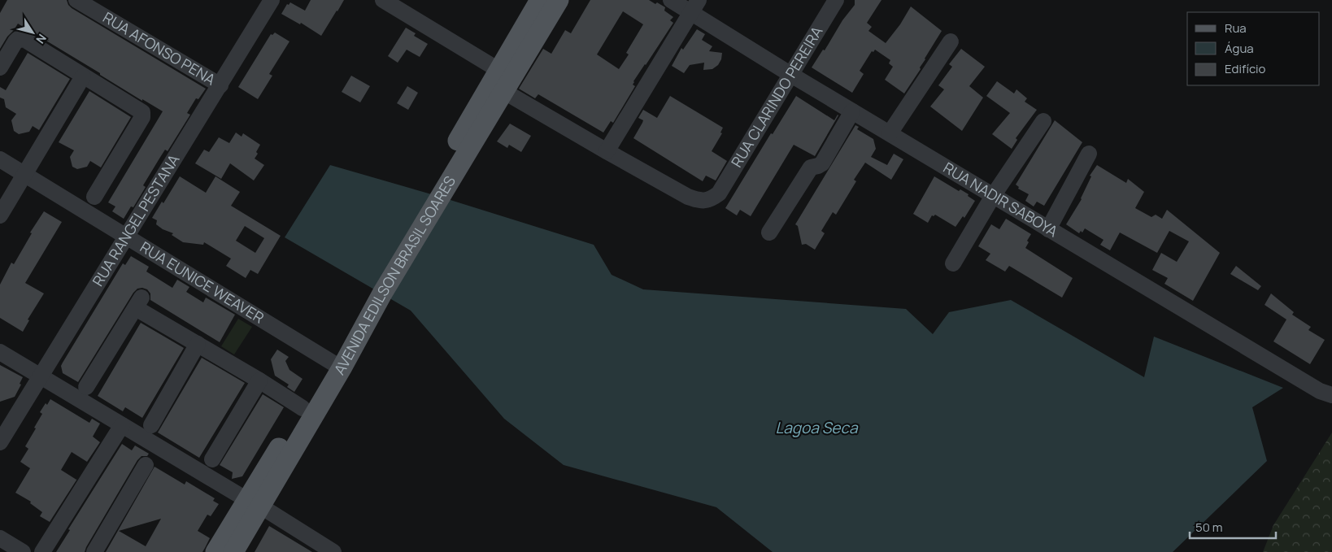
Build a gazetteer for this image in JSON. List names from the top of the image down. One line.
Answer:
{"streets":{"main road":["AVENIDA EDILSON BRASIL SOARES"],"street":["RUA AFONSO PENA","RUA CLARINDO PEREIRA","RUA NADIR SABOYA","RUA RANGEL PESTANA","RUA EUNICE WEAVER"]},"crossings":[["RUA AFONSO PENA","RUA RANGEL PESTANA"],["RUA CLARINDO PEREIRA","RUA NADIR SABOYA"],["RUA RANGEL PESTANA","RUA EUNICE WEAVER"],["AVENIDA EDILSON BRASIL SOARES","RUA EUNICE WEAVER"]],"water":["Lagoa Seca"],"legend":["Rua","Água","Edifício"],"scale_bar":"50 m","north":"bottom right"}
